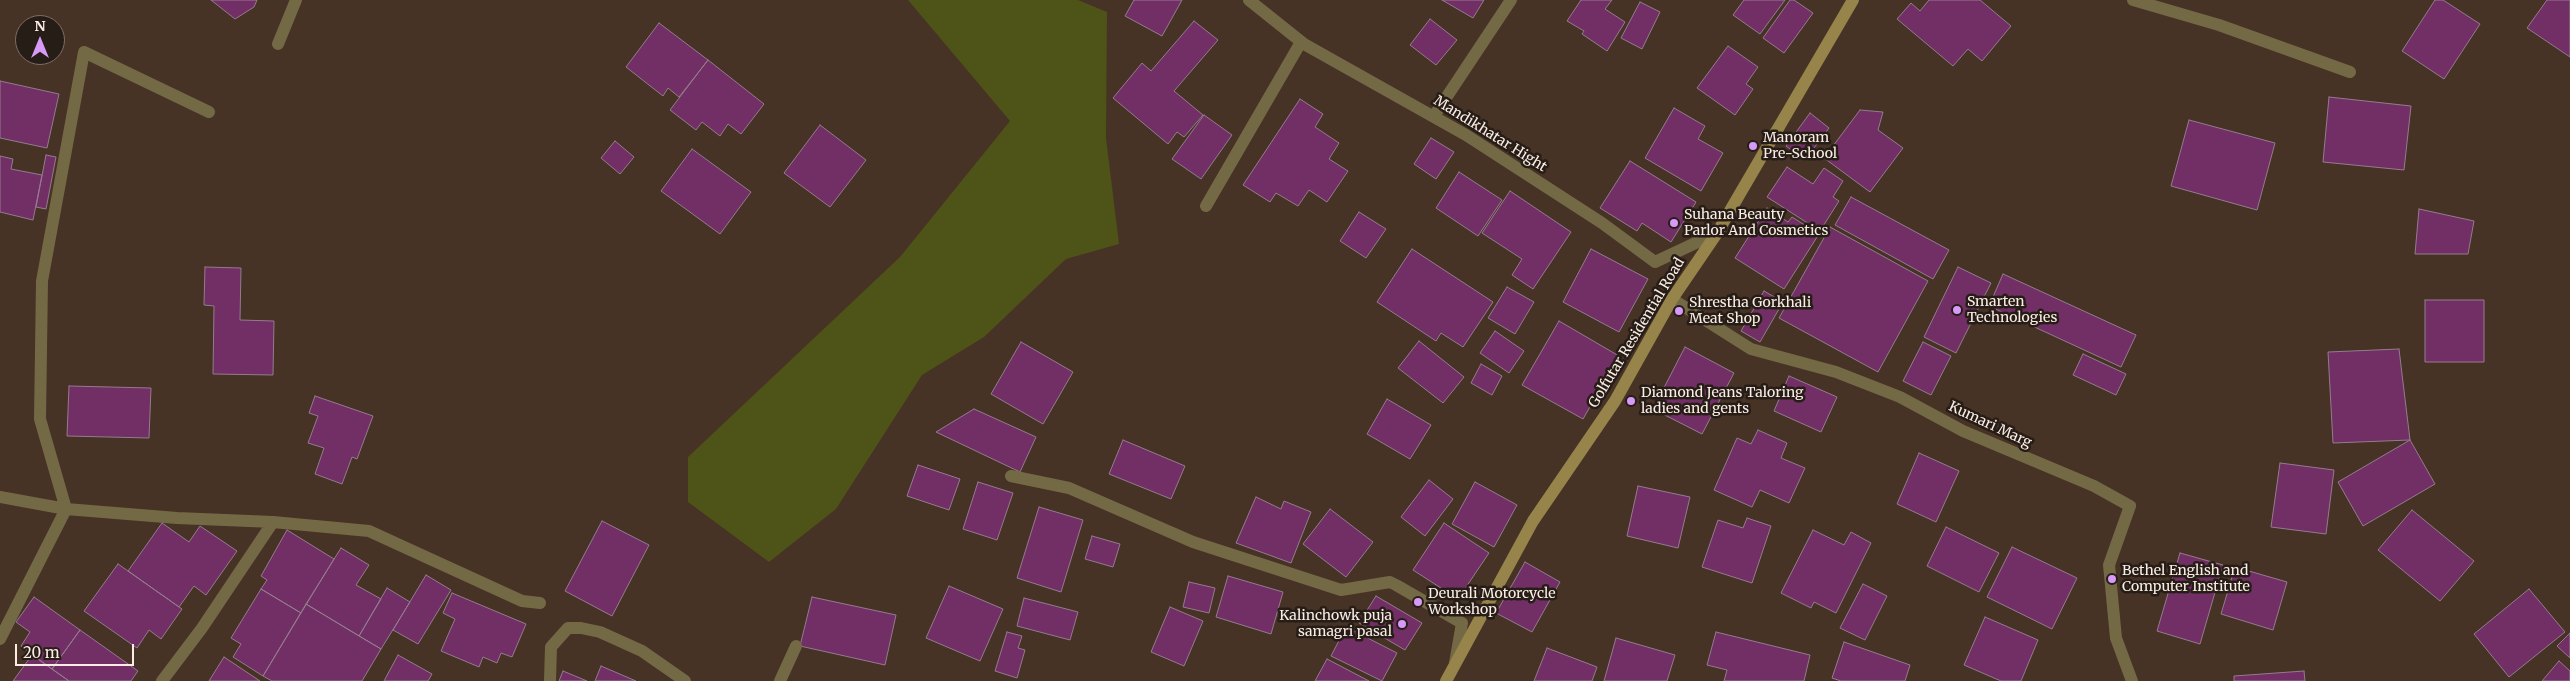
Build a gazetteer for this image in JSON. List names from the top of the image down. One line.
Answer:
{"streets":{"main road":["Golfutar Residential Road"],"street":["Mandikhatar Hight","Kumari Marg"]},"crossings":[["Mandikhatar Hight","Golfutar Residential Road"],["Golfutar Residential Road","Kumari Marg"]],"places":["Manoram Pre-School","Suhana Beauty Parlor And Cosmetics","Smarten Technologies","Shrestha Gorkhali Meat Shop","Diamond Jeans Taloring ladies and gents","Bethel English and Computer Institute","Deurali Motorcycle Workshop","Kalinchowk puja samagri pasal"],"scale_bar":"20 m","north":"top"}
